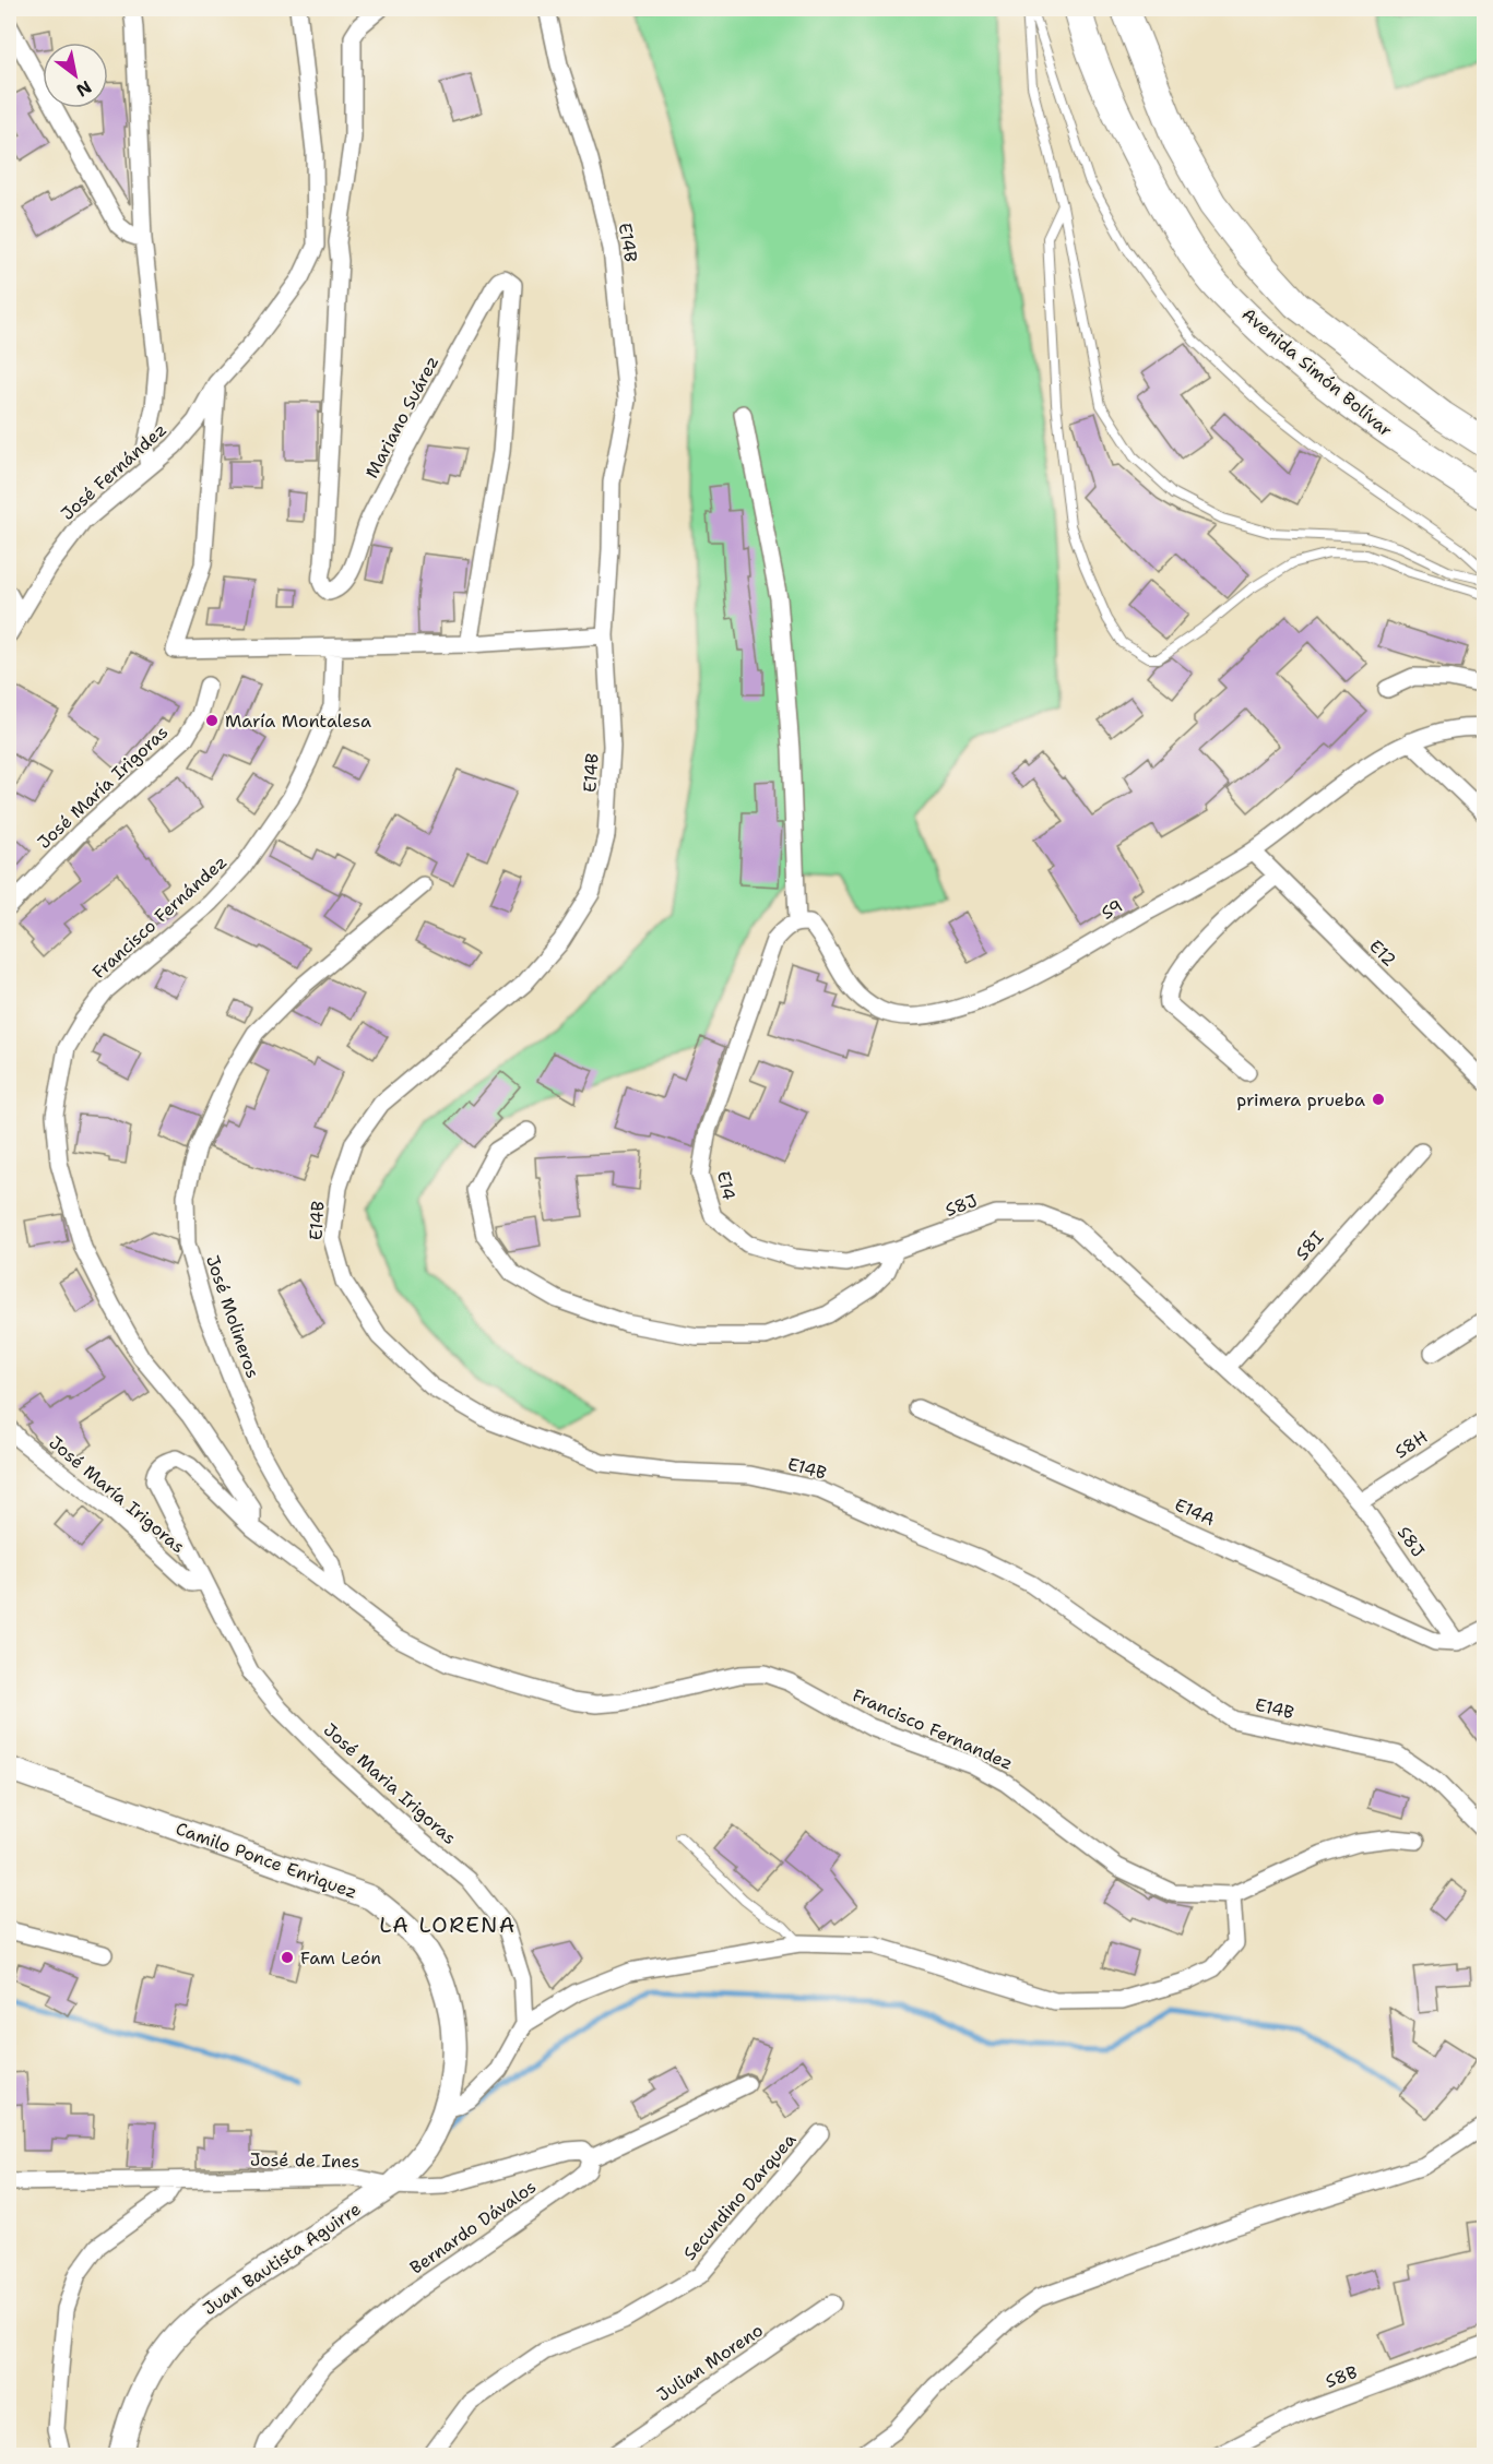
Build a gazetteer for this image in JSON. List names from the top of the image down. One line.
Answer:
{"streets":{"highway":["Avenida Simón Bolívar"],"main road":["Camilo Ponce Enrìquez","Juan Bautista Aguirre"],"street":["E14B","Mariano Suárez","José Fernández","José María Irigoras","S9","Francisco Fernández","E12","E14","S8J","S8I","José Molineros","S8H","E14A","Francisco Fernandez","José Maria Irigoras","José de Ines","Secundino Darquea","Bernardo Dávalos","Julian Moreno","S8B"]},"crossings":[["José María Irigoras","José Maria Irigoras"],["S9","E12"],["S9","E14"],["Francisco Fernández","Francisco Fernandez"],["Francisco Fernández","José Maria Irigoras"],["E14","S8J"],["S8J","S8I"],["S8J","S8H"],["S8J","E14A"],["José Molineros","Francisco Fernandez"],["Francisco Fernandez","José Maria Irigoras"],["Camilo Ponce Enrìquez","Juan Bautista Aguirre"],["José de Ines","Bernardo Dávalos"],["José de Ines","Juan Bautista Aguirre"]],"districts":["LA LORENA"],"places":["María Montalesa","primera prueba","Fam León"],"north":"bottom right"}
